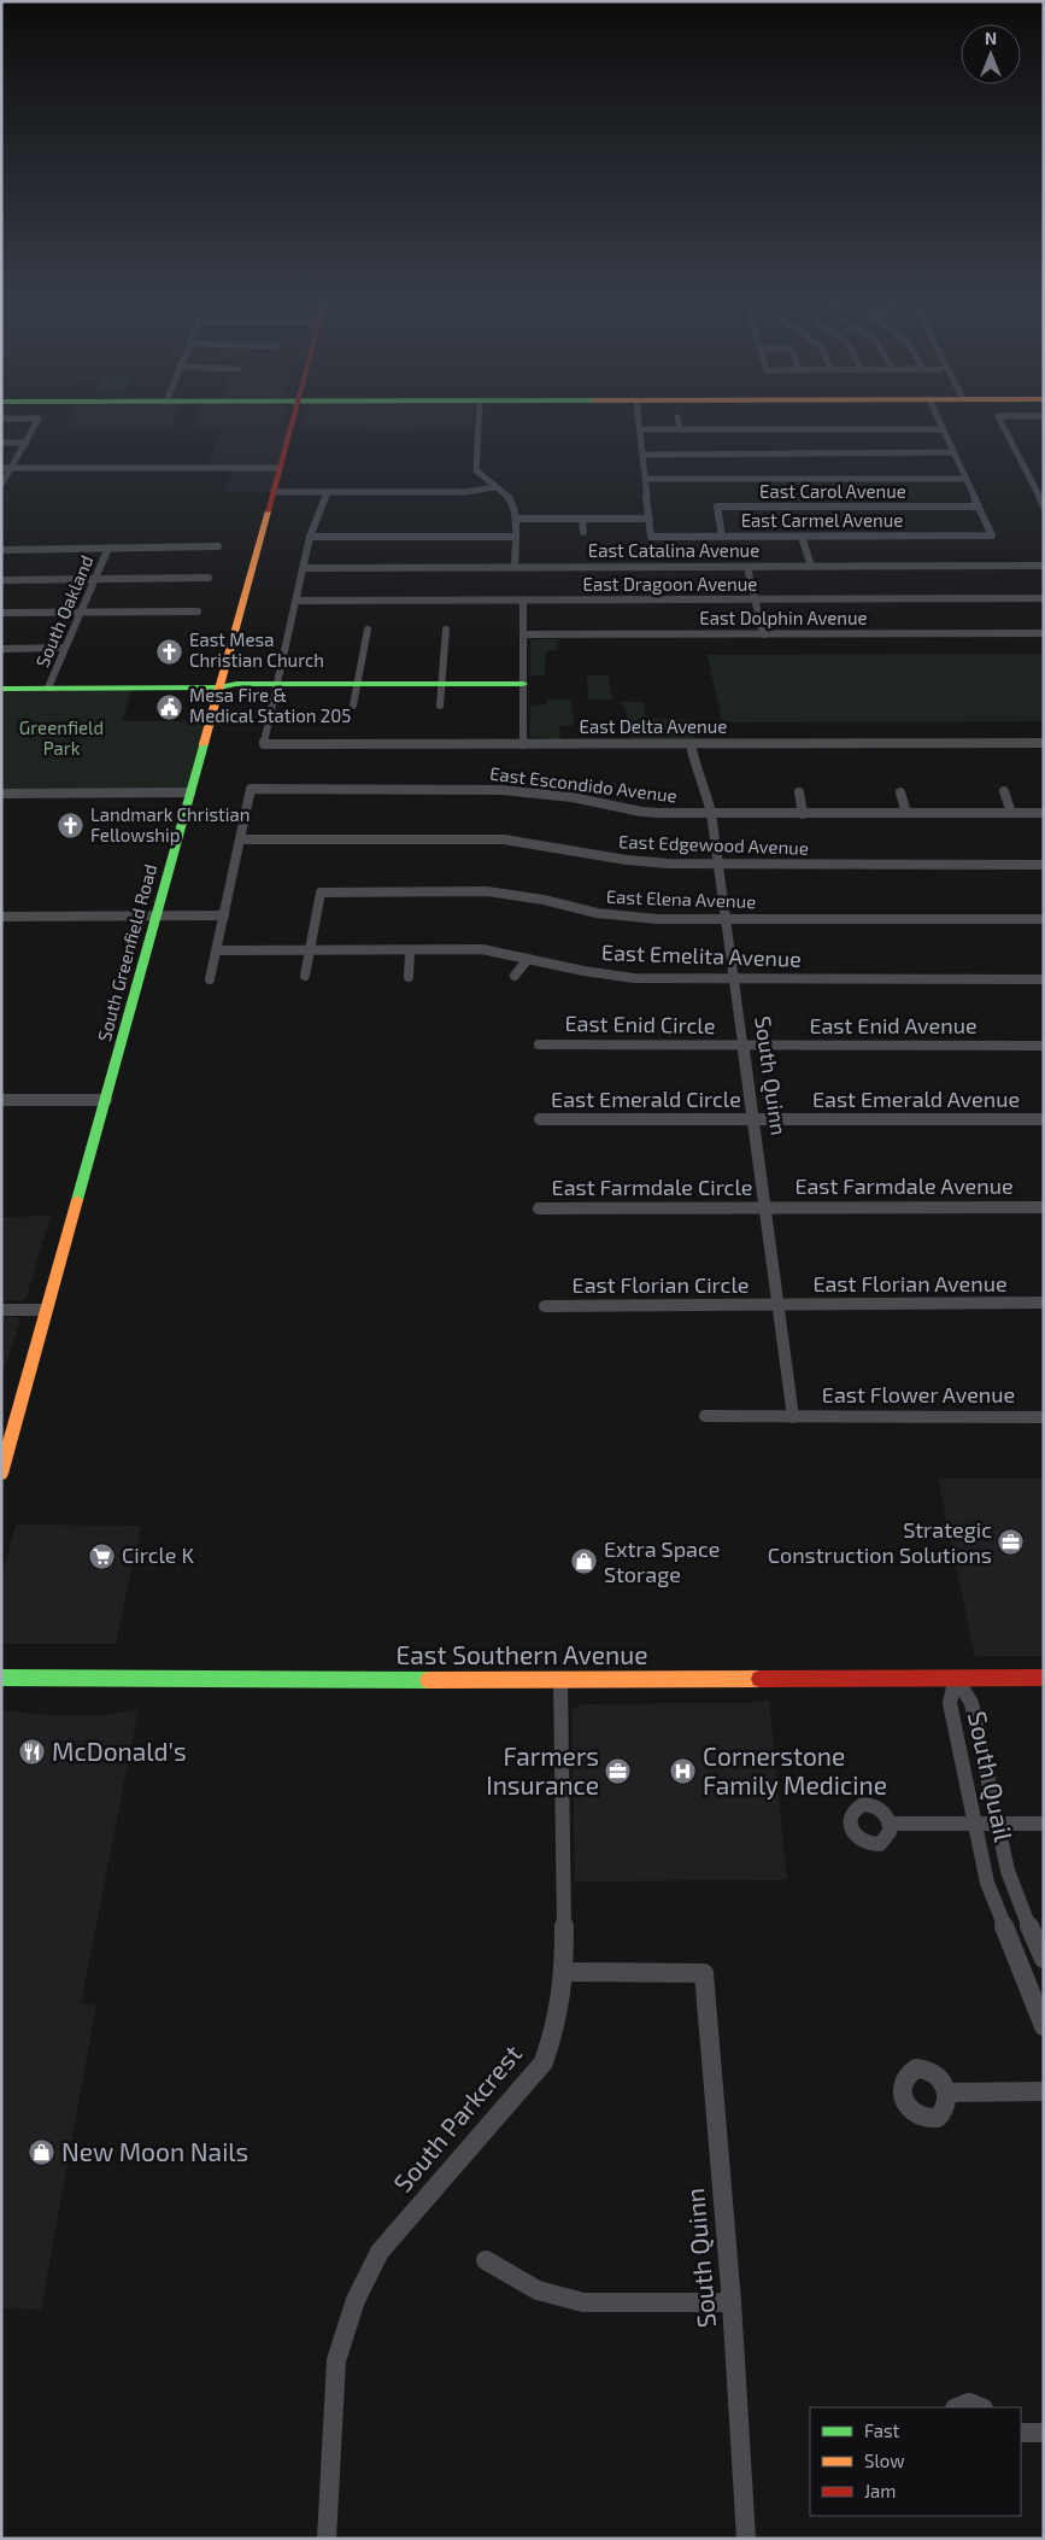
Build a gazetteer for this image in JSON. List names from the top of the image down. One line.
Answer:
{"streets":{"main road":["South Greenfield Road","East Southern Avenue"],"street":["East Carol Avenue","East Carmel Avenue","East Catalina Avenue","East Dragoon Avenue","South Oakland","East Dolphin Avenue","East Delta Avenue","East Escondido Avenue","East Edgewood Avenue","East Elena Avenue","East Emelita Avenue","East Enid Circle","East Enid Avenue","South Quinn","East Emerald Circle","East Emerald Avenue","East Farmdale Avenue","East Farmdale Circle","East Florian Avenue","East Florian Circle","East Flower Avenue","South Quail","South Parkcrest"]},"crossings":[["East Carol Avenue","East Carmel Avenue"],["East Delta Avenue","South Quinn"],["East Escondido Avenue","East Edgewood Avenue"],["East Escondido Avenue","South Quinn"],["East Edgewood Avenue","South Quinn"],["East Elena Avenue","East Emelita Avenue"],["East Elena Avenue","South Quinn"],["East Emelita Avenue","South Quinn"],["East Enid Circle","East Enid Avenue"],["East Enid Circle","South Quinn"],["East Enid Avenue","South Quinn"],["South Quinn","East Emerald Circle"],["South Quinn","East Emerald Avenue"],["South Quinn","East Farmdale Avenue"],["South Quinn","East Farmdale Circle"],["South Quinn","East Florian Avenue"],["South Quinn","East Florian Circle"],["South Quinn","East Flower Avenue"],["South Quinn","South Parkcrest"],["East Emerald Circle","East Emerald Avenue"],["East Farmdale Avenue","East Farmdale Circle"],["East Florian Avenue","East Florian Circle"],["East Southern Avenue","South Quail"],["East Southern Avenue","South Parkcrest"]],"parks":["Greenfield Park"],"places":{"church":["East Mesa Christian Church","Landmark Christian Fellowship"],"public building":["Mesa Fire & Medical Station 205"],"office":["Strategic Construction Solutions","Farmers Insurance"],"supermarket":["Circle K"],"shop":["Extra Space Storage","New Moon Nails"],"restaurant":["McDonald's"],"hospital":["Cornerstone Family Medicine"]},"legend":["Fast","Slow","Jam"],"north":"top"}
